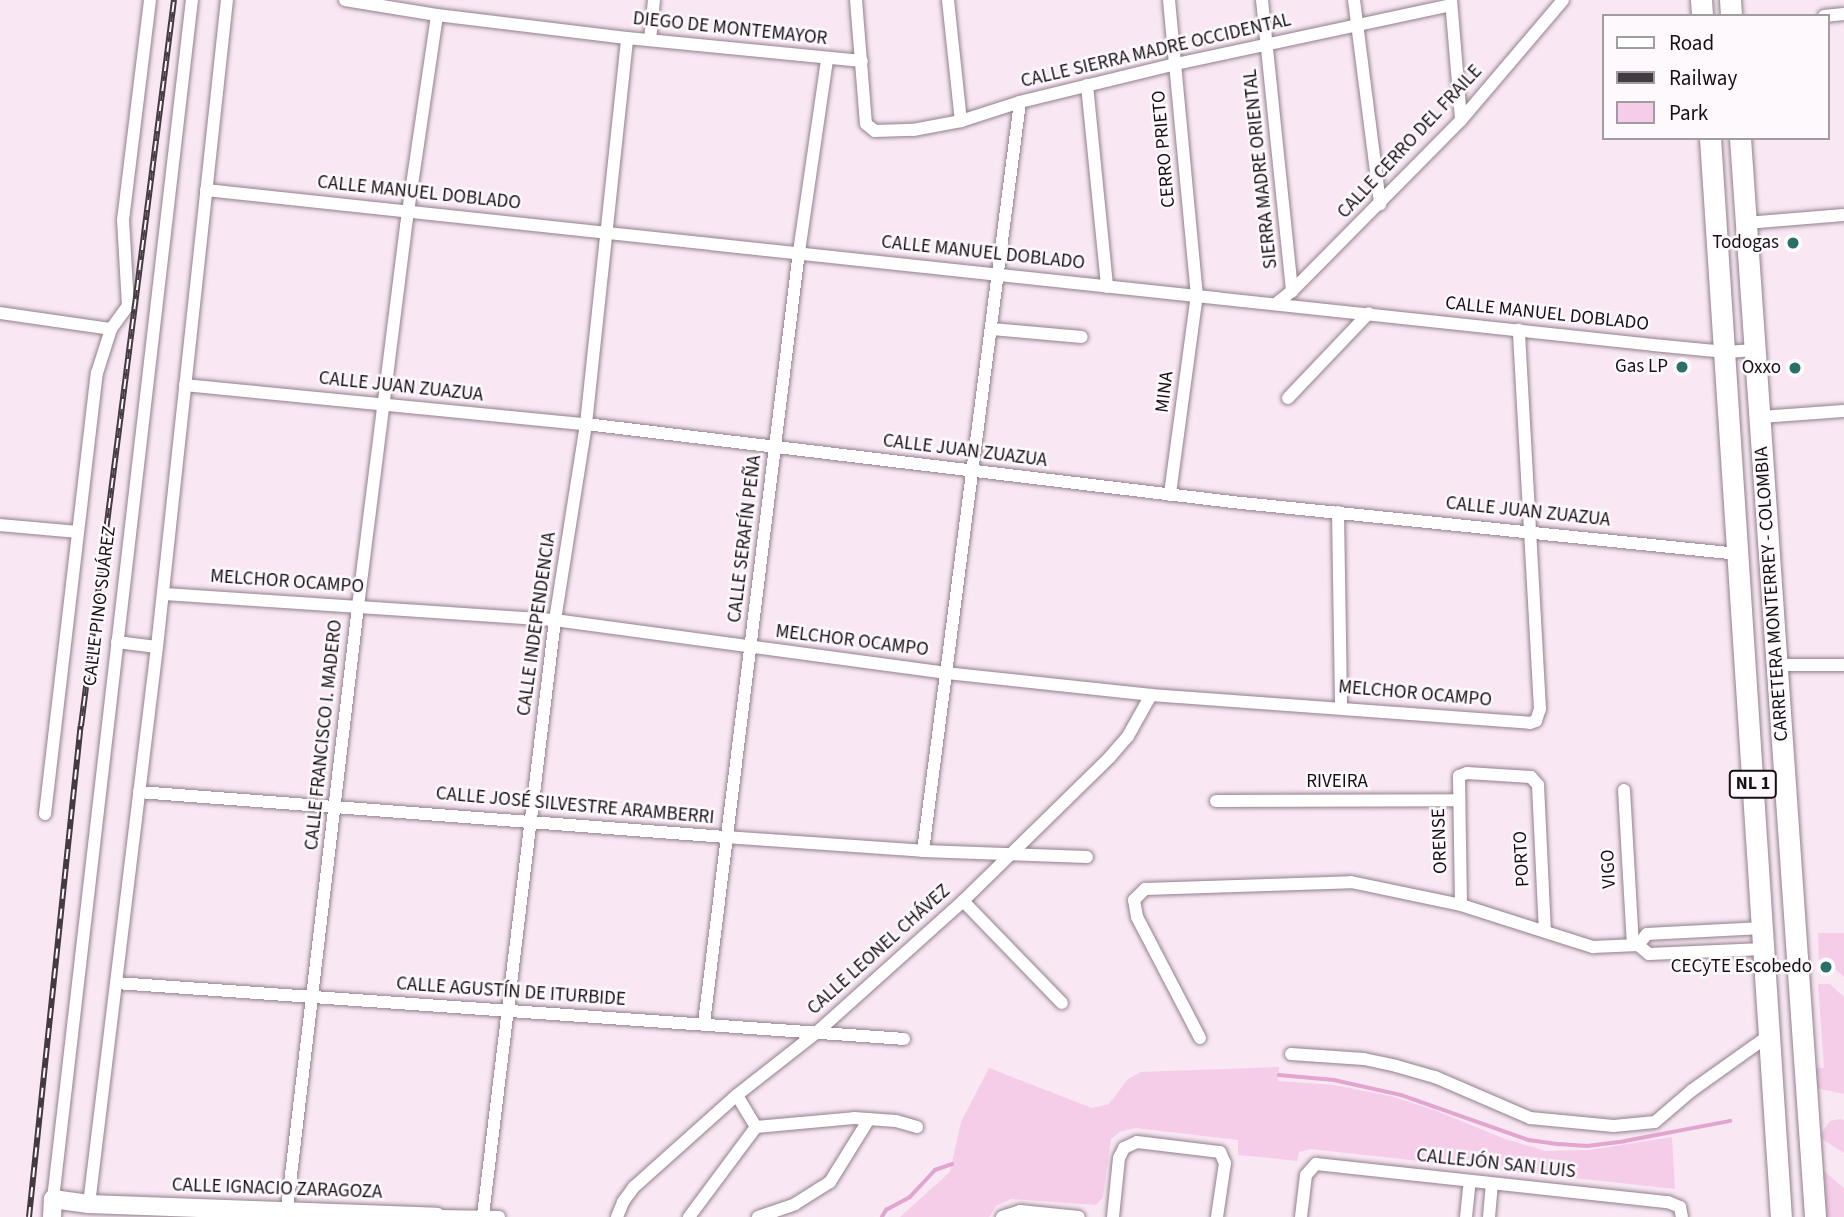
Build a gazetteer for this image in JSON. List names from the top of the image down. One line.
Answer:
{"streets":{"main road":["CARRETERA MONTERREY - COLOMBIA","NL 1","CALLE IGNACIO ZARAGOZA"],"street":["DIEGO DE MONTEMAYOR","CALLE SIERRA MADRE OCCIDENTAL","CALLE CERRO DEL FRAILE","CERRO PRIETO","SIERRA MADRE ORIENTAL","CALLE MANUEL DOBLADO","CALLE JUAN ZUAZUA","MINA","CALLE SERAFÍN PEÑA","MELCHOR OCAMPO","CALLE PINO SUÁREZ","CALLE INDEPENDENCIA","CALLE FRANCISCO I. MADERO","RIVEIRA","CALLE JOSÉ SILVESTRE ARAMBERRI","ORENSE","PORTO","VIGO","CALLE LEONEL CHÁVEZ","CALLE AGUSTÍN DE ITURBIDE","CALLEJÓN SAN LUIS"]},"crossings":[["DIEGO DE MONTEMAYOR","CALLE SIERRA MADRE OCCIDENTAL"],["DIEGO DE MONTEMAYOR","CALLE SERAFÍN PEÑA"],["DIEGO DE MONTEMAYOR","CALLE INDEPENDENCIA"],["DIEGO DE MONTEMAYOR","CALLE FRANCISCO I. MADERO"],["CALLE SIERRA MADRE OCCIDENTAL","CERRO PRIETO"],["CALLE SIERRA MADRE OCCIDENTAL","SIERRA MADRE ORIENTAL"],["CALLE CERRO DEL FRAILE","SIERRA MADRE ORIENTAL"],["CALLE CERRO DEL FRAILE","CALLE MANUEL DOBLADO"],["CERRO PRIETO","CALLE MANUEL DOBLADO"],["CERRO PRIETO","MINA"],["CALLE MANUEL DOBLADO","MINA"],["CALLE MANUEL DOBLADO","CALLE SERAFÍN PEÑA"],["CALLE MANUEL DOBLADO","CARRETERA MONTERREY - COLOMBIA"],["CALLE MANUEL DOBLADO","CALLE INDEPENDENCIA"],["CALLE MANUEL DOBLADO","CALLE FRANCISCO I. MADERO"],["CALLE JUAN ZUAZUA","MINA"],["CALLE JUAN ZUAZUA","CALLE SERAFÍN PEÑA"],["CALLE JUAN ZUAZUA","MELCHOR OCAMPO"],["CALLE JUAN ZUAZUA","CARRETERA MONTERREY - COLOMBIA"],["CALLE JUAN ZUAZUA","CALLE INDEPENDENCIA"],["CALLE JUAN ZUAZUA","CALLE FRANCISCO I. MADERO"],["CALLE SERAFÍN PEÑA","MELCHOR OCAMPO"],["CALLE SERAFÍN PEÑA","CALLE JOSÉ SILVESTRE ARAMBERRI"],["CALLE SERAFÍN PEÑA","CALLE AGUSTÍN DE ITURBIDE"],["MELCHOR OCAMPO","CALLE INDEPENDENCIA"],["MELCHOR OCAMPO","CALLE FRANCISCO I. MADERO"],["MELCHOR OCAMPO","CALLE LEONEL CHÁVEZ"],["CALLE PINO SUÁREZ","CALLE IGNACIO ZARAGOZA"],["CALLE INDEPENDENCIA","CALLE JOSÉ SILVESTRE ARAMBERRI"],["CALLE INDEPENDENCIA","CALLE AGUSTÍN DE ITURBIDE"],["CALLE INDEPENDENCIA","CALLE IGNACIO ZARAGOZA"],["CALLE FRANCISCO I. MADERO","CALLE JOSÉ SILVESTRE ARAMBERRI"],["CALLE FRANCISCO I. MADERO","CALLE AGUSTÍN DE ITURBIDE"],["CALLE FRANCISCO I. MADERO","CALLE IGNACIO ZARAGOZA"],["RIVEIRA","ORENSE"],["CALLE JOSÉ SILVESTRE ARAMBERRI","CALLE LEONEL CHÁVEZ"],["ORENSE","PORTO"],["CALLE LEONEL CHÁVEZ","CALLE AGUSTÍN DE ITURBIDE"]],"places":["Todogas","Gas LP","Oxxo","CECyTE Escobedo"],"legend":["Road","Railway","Park"]}
